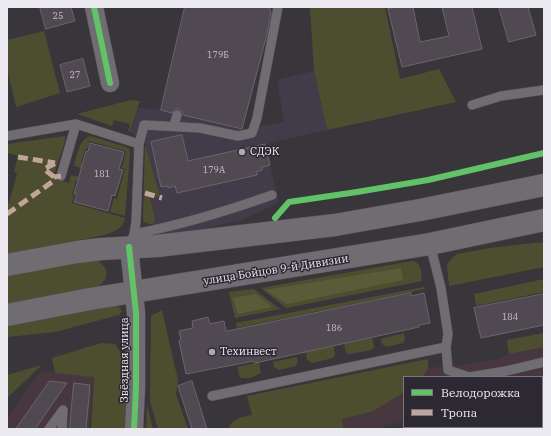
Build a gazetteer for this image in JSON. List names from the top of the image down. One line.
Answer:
{"streets":{"main road":["улица Бойцов 9-й Дивизии"],"street":["Звёздная улица"]},"crossings":[["улица Бойцов 9-й Дивизии","Звёздная улица"]],"places":["СДЭК","Техинвест"],"house_numbers":["25","179Б","27","179А","181","184","186"],"legend":["Велодорожка","Тропа"]}
